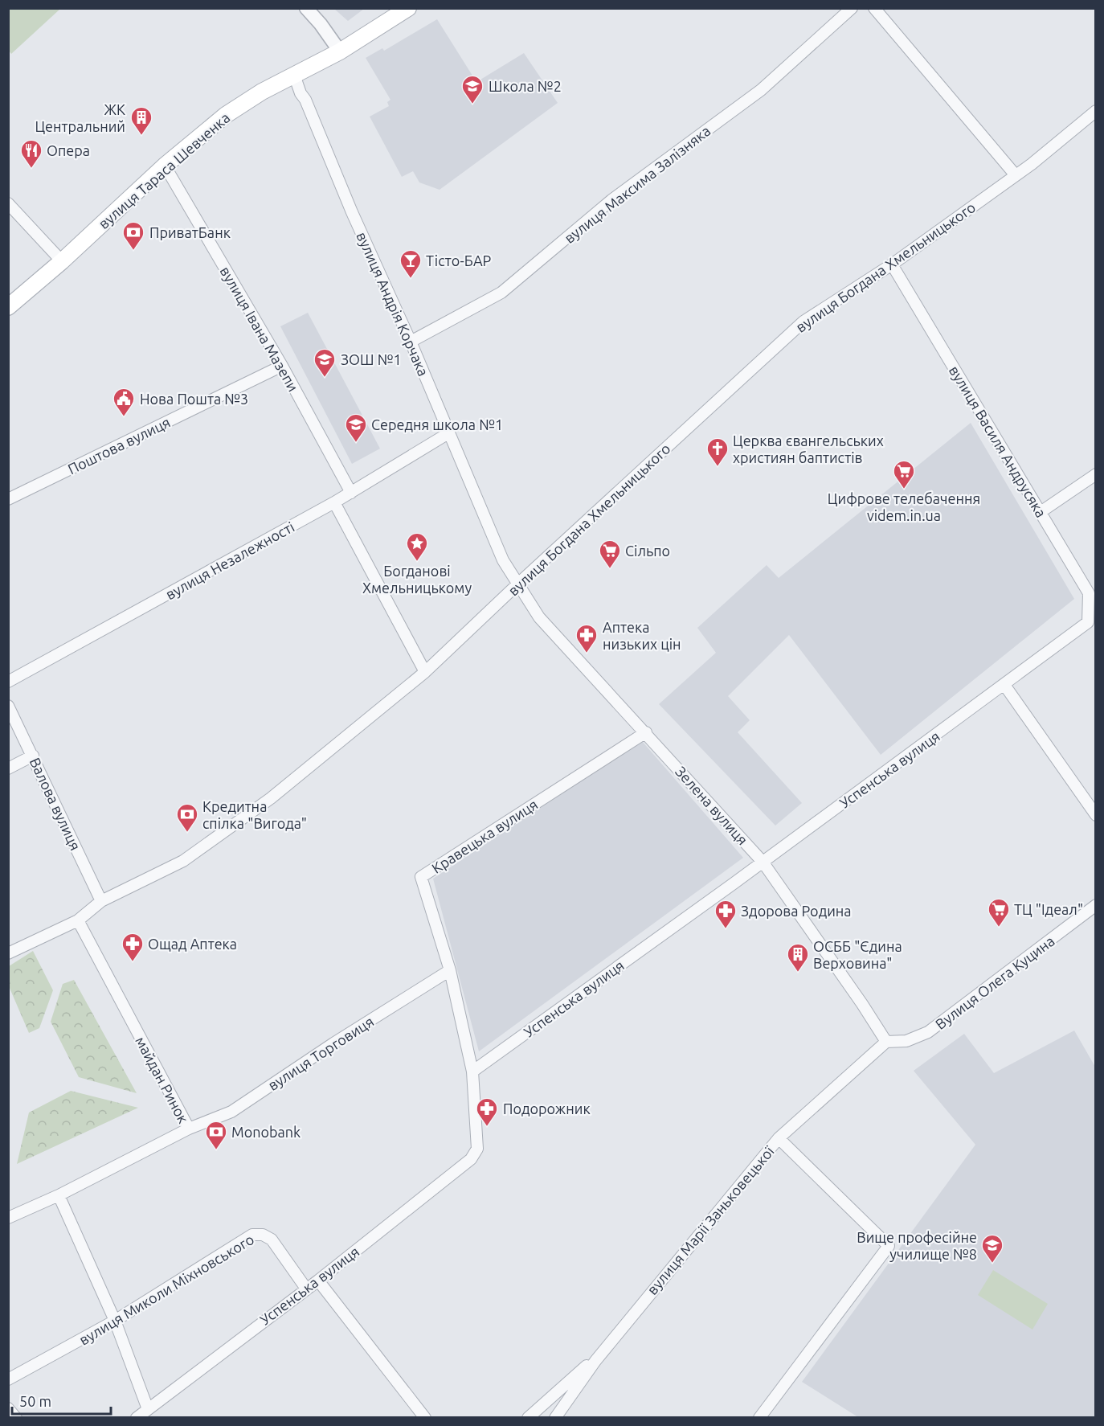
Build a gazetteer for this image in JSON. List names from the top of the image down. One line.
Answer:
{"streets":{"main road":["вулиця Тараса Шевченка"],"street":["вулиця Максима Залізняка","вулиця Богдана Хмельницького","вулиця Андрія Корчака","вулиця Івана Мазепи","вулиця Василя Андрусяка","Поштова вулиця","вулиця Незалежності","Успенська вулиця","Валова вулиця","Зелена вулиця","Кравецька вулиця","Вулиця Олега Куцина","вулиця Торговиця","майдан Ринок","вулиця Марії Заньковецької","вулиця Миколи Міхновського"]},"crossings":[["вулиця Тараса Шевченка","вулиця Андрія Корчака"],["вулиця Тараса Шевченка","вулиця Івана Мазепи"],["вулиця Максима Залізняка","вулиця Андрія Корчака"],["вулиця Богдана Хмельницького","вулиця Андрія Корчака"],["вулиця Богдана Хмельницького","вулиця Василя Андрусяка"],["вулиця Богдана Хмельницького","Валова вулиця"],["вулиця Богдана Хмельницького","Зелена вулиця"],["вулиця Богдана Хмельницького","майдан Ринок"],["вулиця Андрія Корчака","вулиця Незалежності"],["вулиця Андрія Корчака","Зелена вулиця"],["вулиця Івана Мазепи","Поштова вулиця"],["вулиця Івана Мазепи","вулиця Незалежності"],["вулиця Василя Андрусяка","Успенська вулиця"],["Успенська вулиця","Зелена вулиця"],["Успенська вулиця","Кравецька вулиця"],["Успенська вулиця","вулиця Миколи Міхновського"],["Зелена вулиця","Кравецька вулиця"],["Зелена вулиця","Вулиця Олега Куцина"],["Зелена вулиця","вулиця Марії Заньковецької"],["Кравецька вулиця","вулиця Торговиця"],["Вулиця Олега Куцина","вулиця Марії Заньковецької"],["вулиця Торговиця","майдан Ринок"]],"places":{"school or university":["Школа №2","ЗОШ №1","Середня школа №1","Вище професійне училище №8"],"building":["ЖК Центральний","ОСББ \"Єдина Верховина\""],"restaurant":["Опера"],"bank":["ПриватБанк","Кредитна спілка \"Вигода\"","Monobank"],"bar":["Тісто-БАР"],"public building":["Нова Пошта №3"],"church":["Церква євангельських християн баптистів"],"supermarket":["Цифрове телебачення videm.in.ua","Сільпо","ТЦ \"Ідеал\""],"place":["Богданові Хмельницькому"],"pharmacy":["Аптека низьких цін","Здорова Родина","Ощад Аптека","Подорожник"]},"scale_bar":"50 m"}
